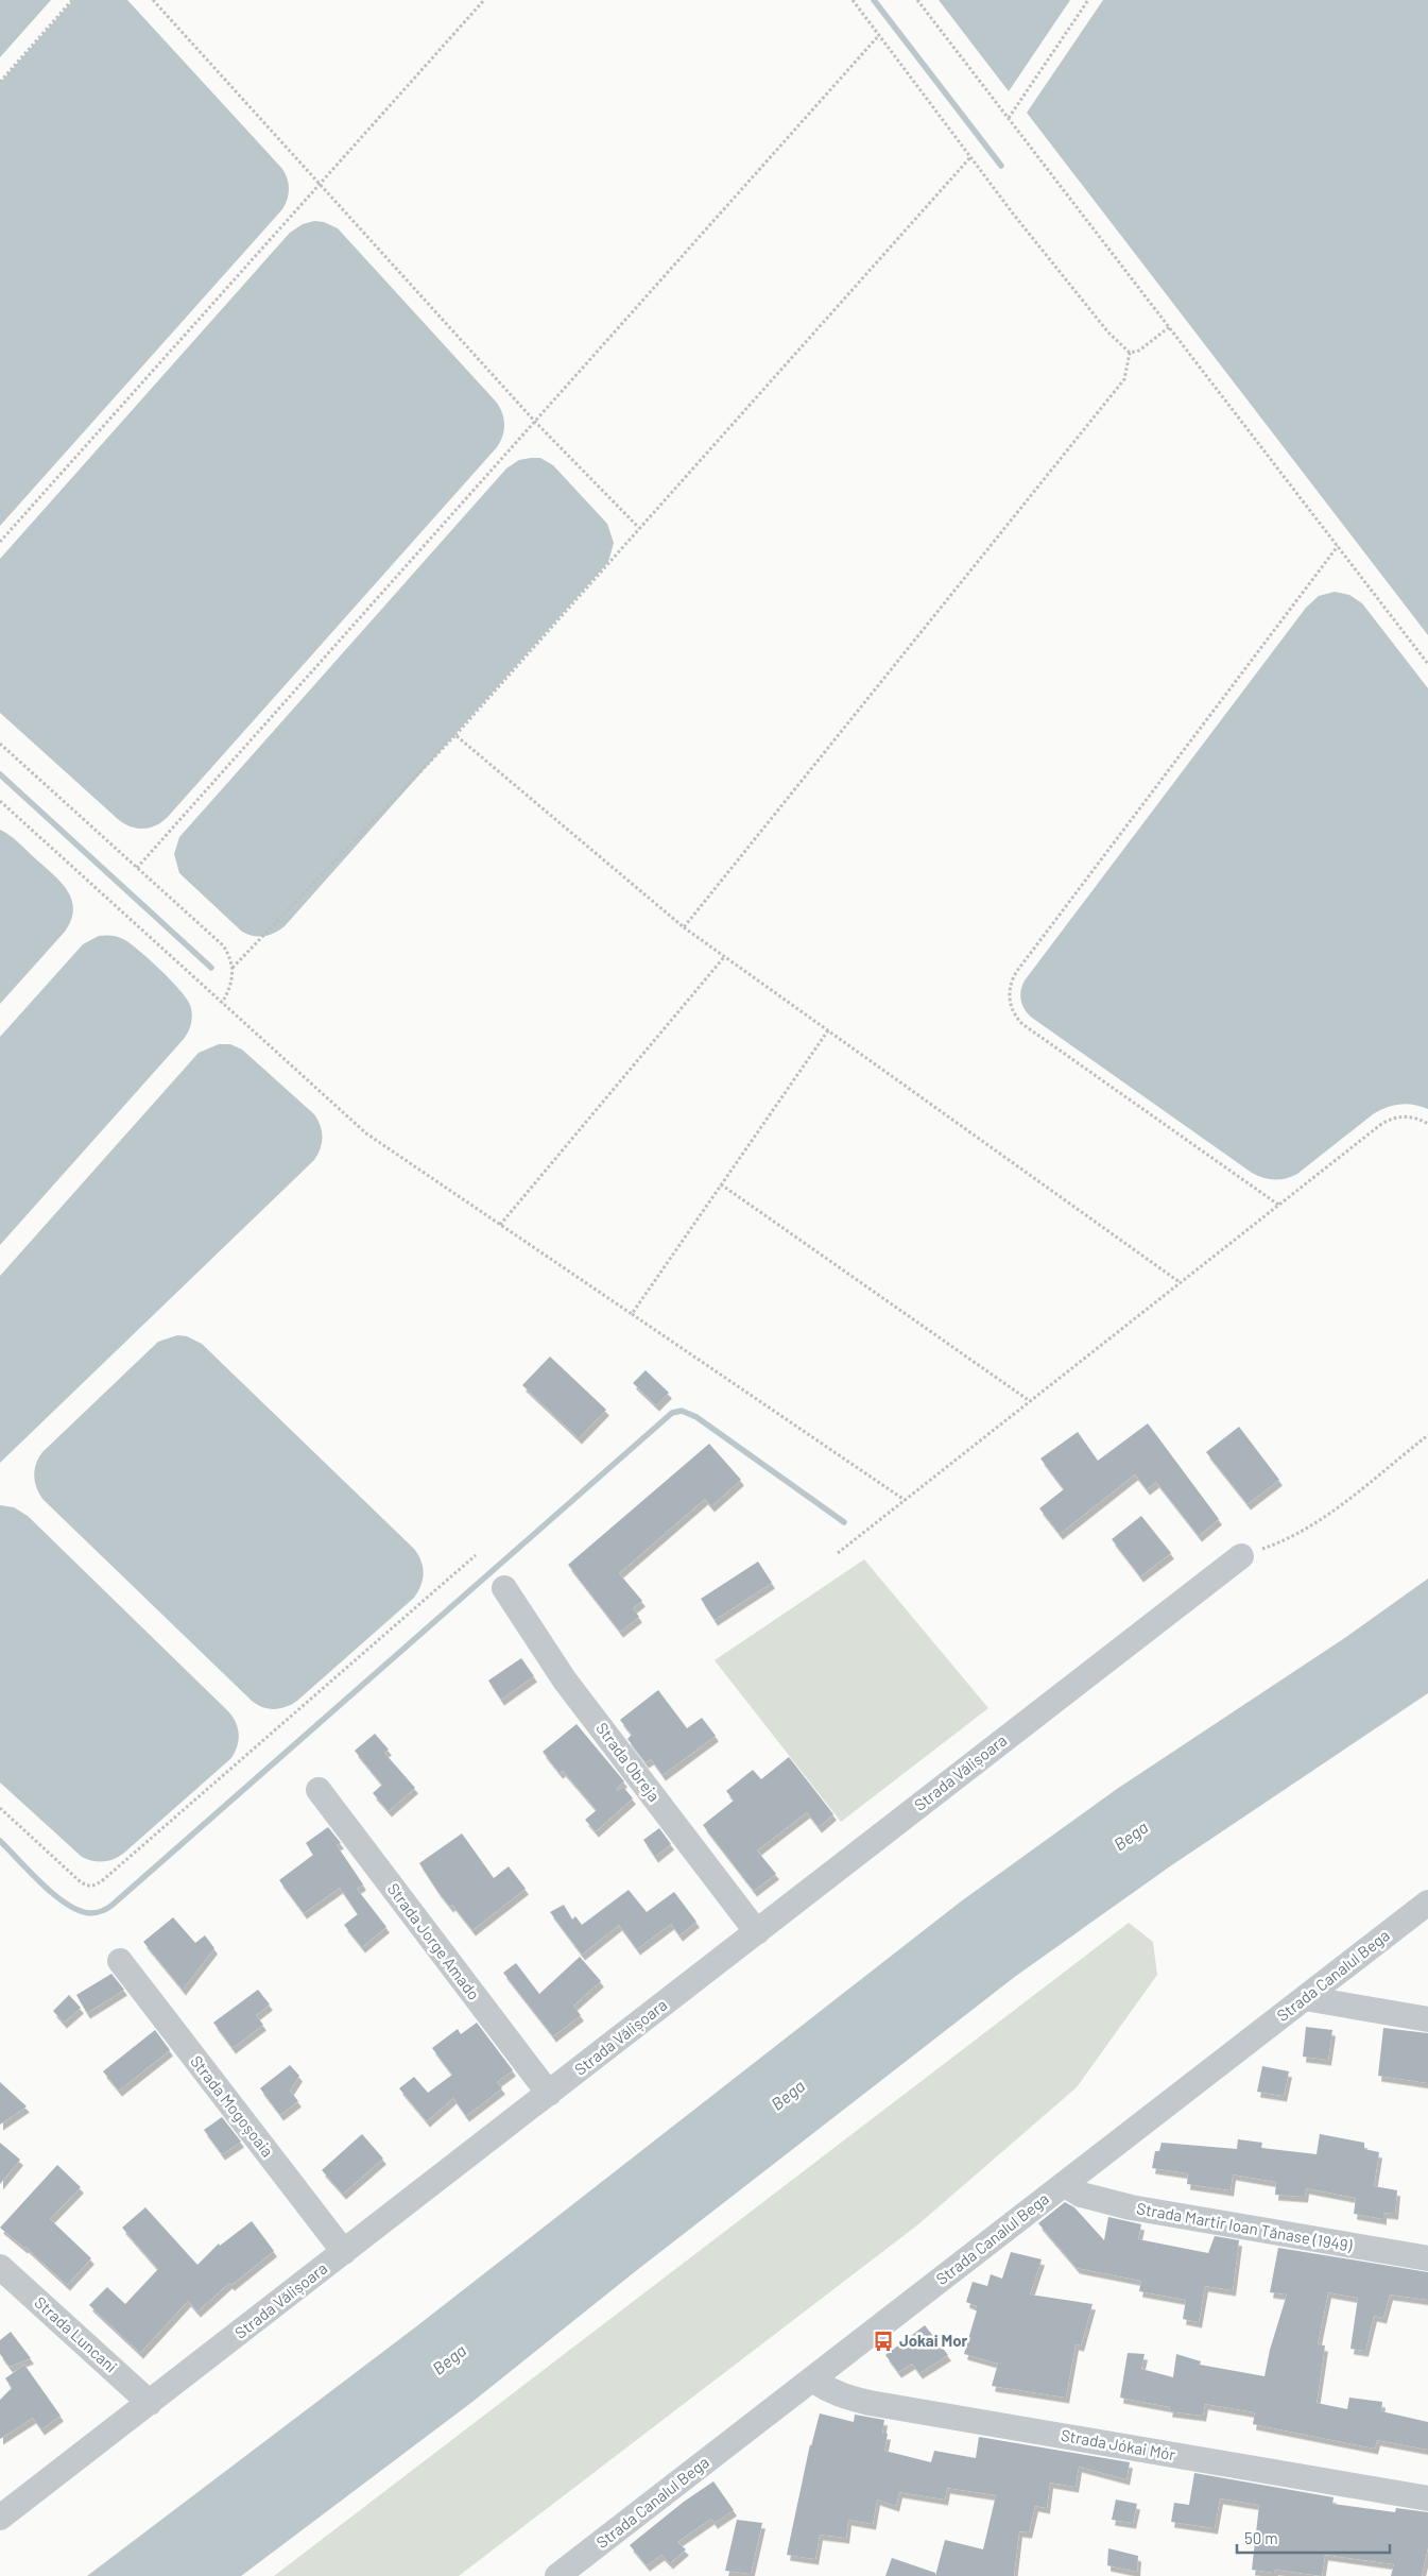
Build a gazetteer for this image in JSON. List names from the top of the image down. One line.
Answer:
{"streets":{"street":["Strada Obreja","Strada Vălișoara","Strada Jorge Amado","Strada Canalul Bega","Strada Mogoșoaia","Strada Martir Ioan Tănase (1949)","Strada Luncani","Strada Jókai Mór"]},"crossings":[["Strada Obreja","Strada Vălișoara"],["Strada Vălișoara","Strada Jorge Amado"],["Strada Vălișoara","Strada Mogoșoaia"],["Strada Vălișoara","Strada Luncani"],["Strada Canalul Bega","Strada Martir Ioan Tănase (1949)"],["Strada Canalul Bega","Strada Jókai Mór"]],"water":["Bega"],"places":{"bus stop":["Jokai Mor"]},"scale_bar":"50 m"}
